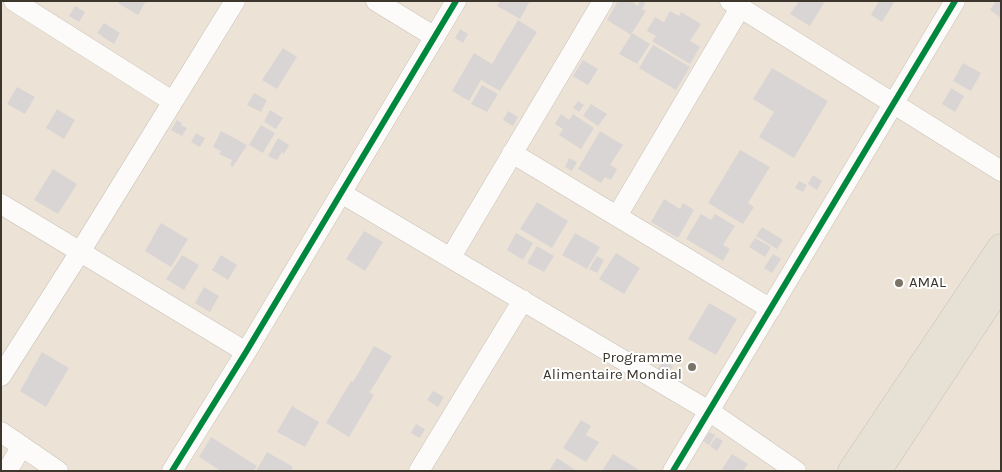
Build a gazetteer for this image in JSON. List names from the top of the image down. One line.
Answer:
{"places":["AMAL","Programme Alimentaire Mondial"]}
